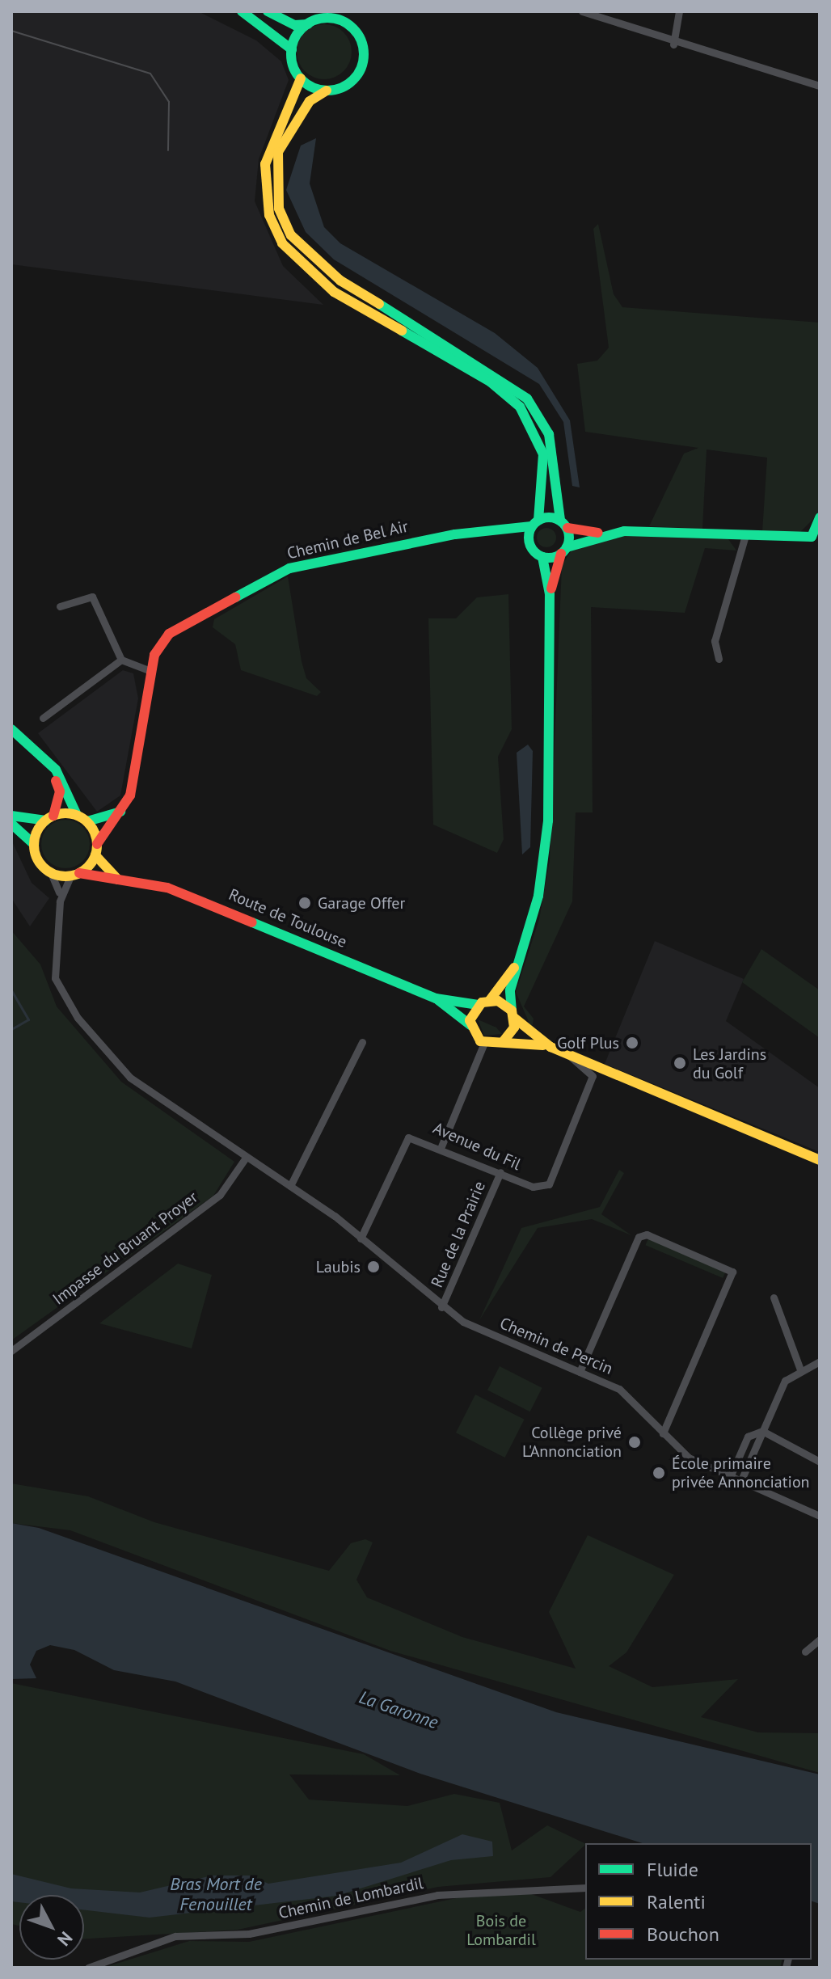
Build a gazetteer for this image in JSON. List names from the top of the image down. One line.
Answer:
{"streets":{"main road":["Chemin de Bel Air","Route de Toulouse"],"street":["Avenue du Fil","Rue de la Prairie","Impasse du Bruant Proyer","Chemin de Percin","Chemin de Lombardil"]},"crossings":[["Chemin de Bel Air","Route de Toulouse"],["Chemin de Bel Air","Chemin de Percin"],["Route de Toulouse","Chemin de Percin"],["Avenue du Fil","Rue de la Prairie"],["Avenue du Fil","Chemin de Percin"],["Rue de la Prairie","Chemin de Percin"],["Impasse du Bruant Proyer","Chemin de Percin"]],"water":["La Garonne","Bras Mort de Fenouillet"],"parks":["Bois de Lombardil"],"places":["Garage Offer","Golf Plus","Les Jardins du Golf","Laubis","Collège privé L'Annonciation","École primaire privée Annonciation"],"legend":["Fluide","Ralenti","Bouchon"],"north":"bottom right"}
